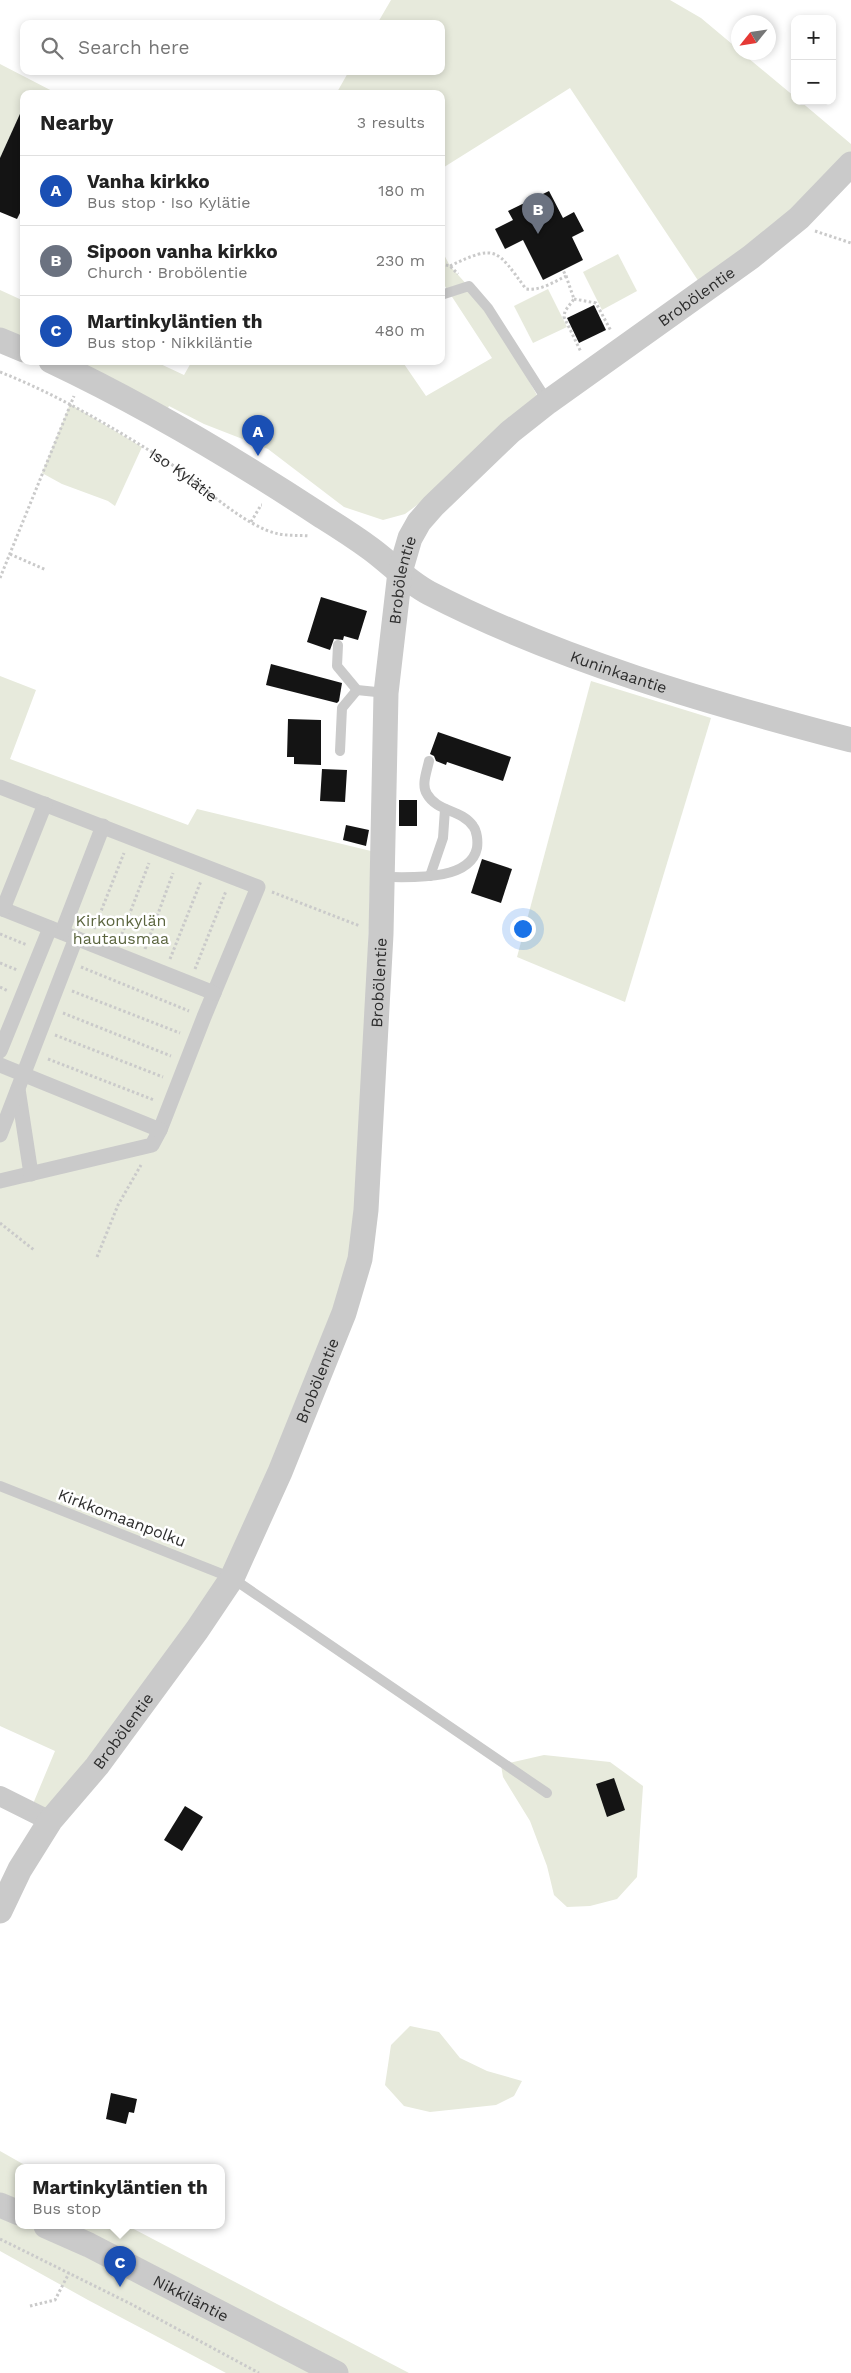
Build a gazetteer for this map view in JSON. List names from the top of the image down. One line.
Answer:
{"streets":{"street":["Brobölentie","Kuninkaantie","Nikkiläntie"],"lane":["Kirkkomaanpolku"],"path":["Iso Kylätie"]},"crossings":[["Brobölentie","Kuninkaantie"],["Brobölentie","Kirkkomaanpolku"]],"parks":["Kirkonkylän hautausmaa"],"north":"bottom left","page":{"map_buttons":["+","−"],"search":"Search here","heading":["Nearby","3 results"],"list":[{"mark":"A","name":"Vanha kirkko","note":"Bus stop · Iso Kylätie","value":"180 m"},{"mark":"B","name":"Sipoon vanha kirkko","note":"Church · Brobölentie","value":"230 m"},{"mark":"C","name":"Martinkyläntien th","note":"Bus stop · Nikkiläntie","value":"480 m"}],"pins":["B","A","C"],"popup":["Martinkyläntien th","Bus stop"]}}
